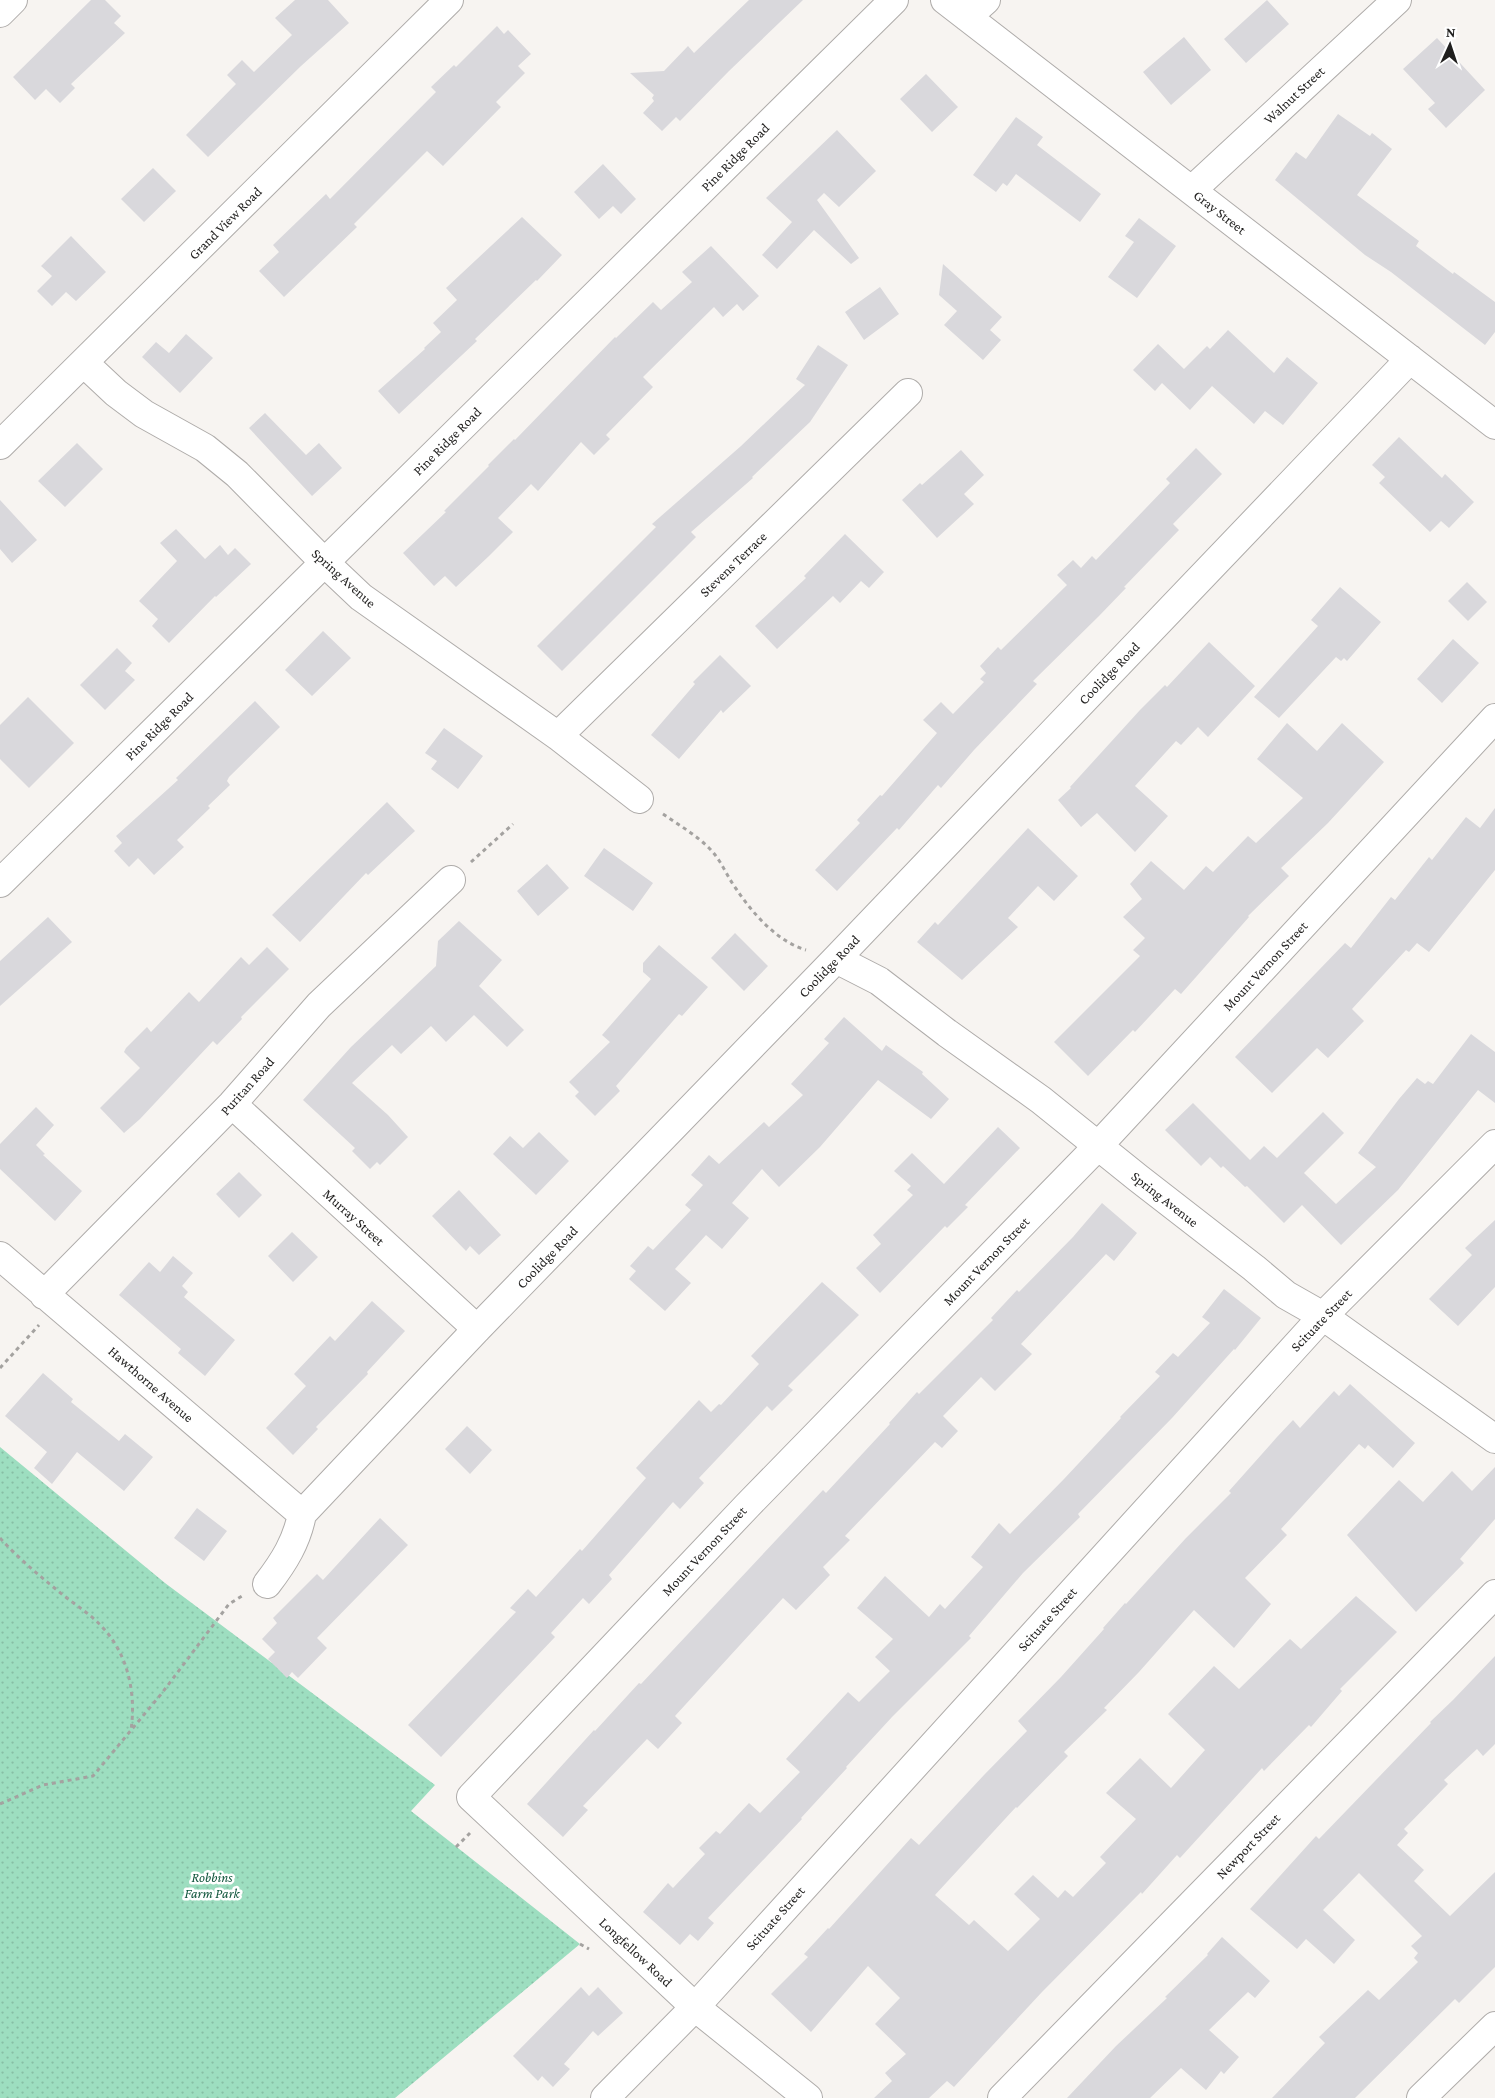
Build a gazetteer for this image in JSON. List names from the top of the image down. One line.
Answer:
{"streets":{"street":["Walnut Street","Pine Ridge Road","Gray Street","Grand View Road","Stevens Terrace","Spring Avenue","Coolidge Road","Mount Vernon Street","Puritan Road","Murray Street","Scituate Street","Hawthorne Avenue","Newport Street","Longfellow Road"]},"crossings":[["Walnut Street","Gray Street"],["Pine Ridge Road","Spring Avenue"],["Gray Street","Coolidge Road"],["Grand View Road","Spring Avenue"],["Stevens Terrace","Spring Avenue"],["Spring Avenue","Coolidge Road"],["Spring Avenue","Mount Vernon Street"],["Spring Avenue","Scituate Street"],["Coolidge Road","Murray Street"],["Coolidge Road","Hawthorne Avenue"],["Mount Vernon Street","Longfellow Road"],["Puritan Road","Murray Street"],["Puritan Road","Hawthorne Avenue"],["Scituate Street","Longfellow Road"]],"parks":["Robbins Farm Park"],"north":"top"}
